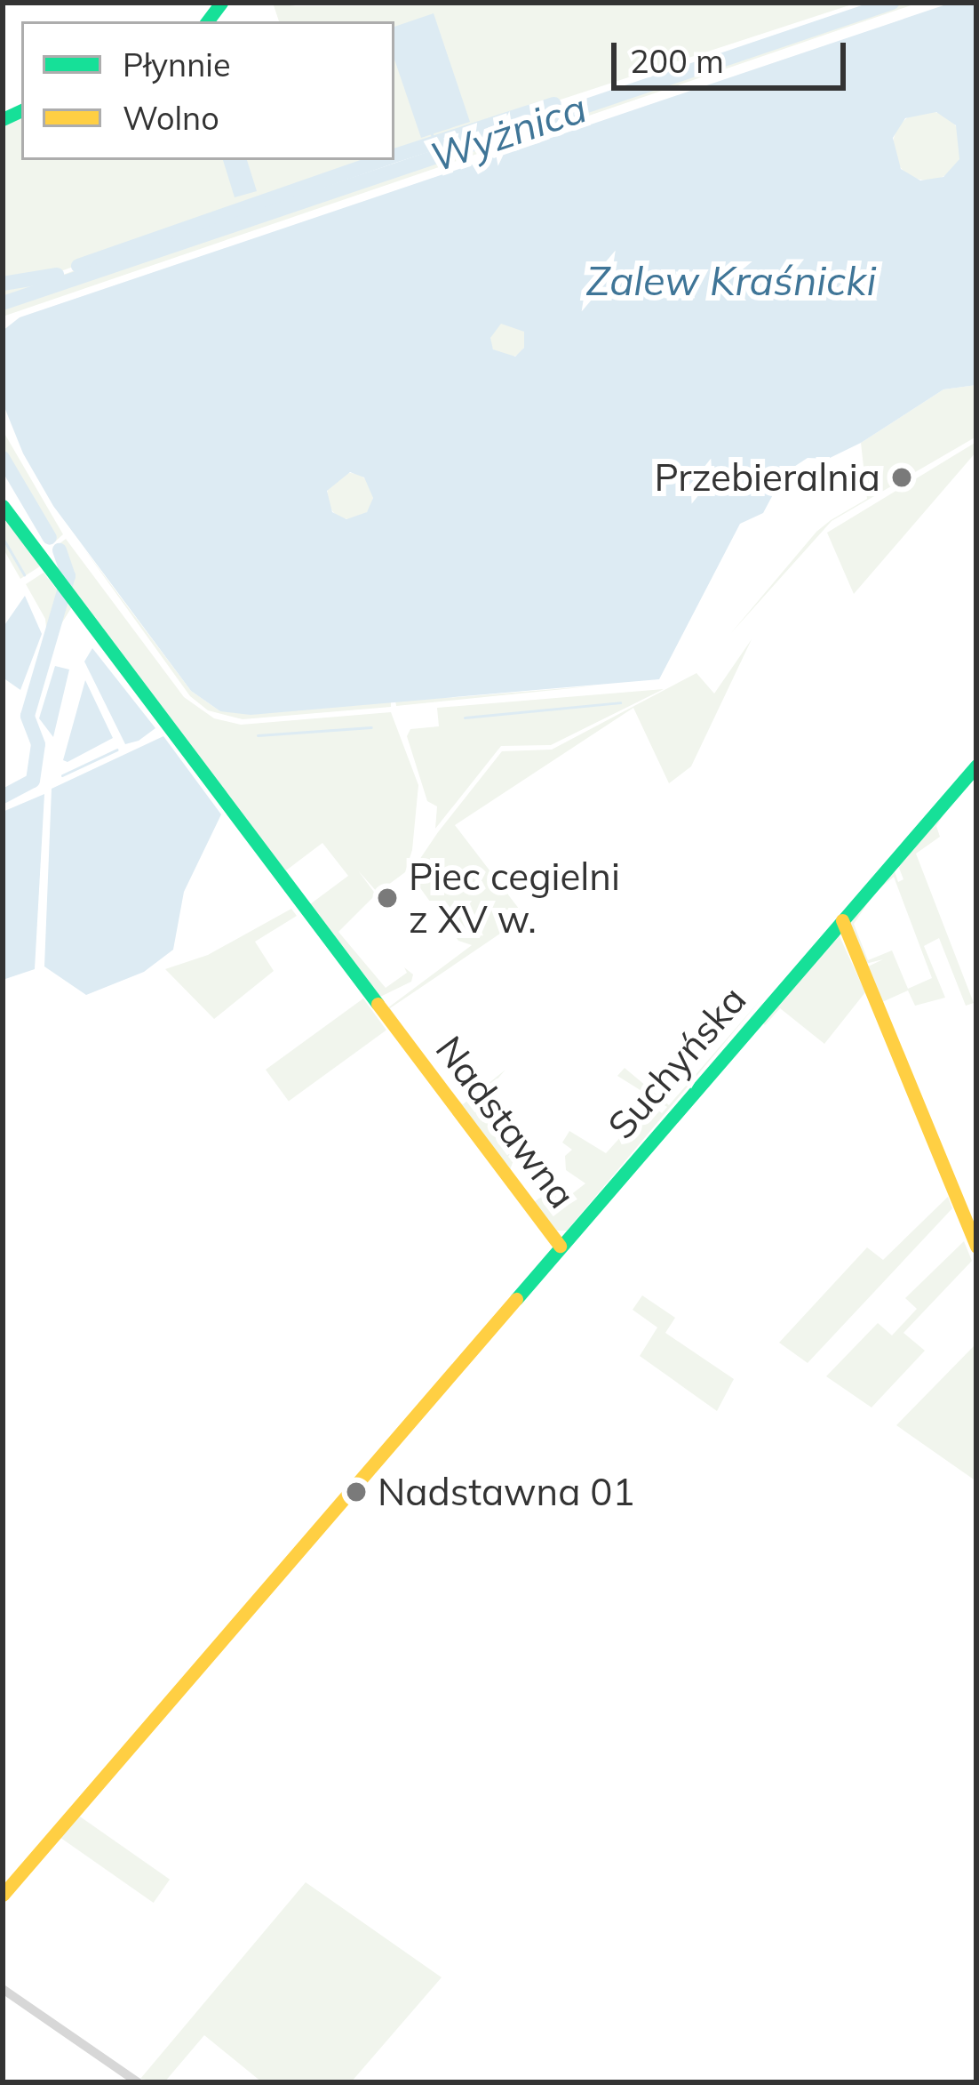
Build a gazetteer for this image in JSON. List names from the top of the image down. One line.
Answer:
{"streets":{"street":["Suchyńska","Nadstawna"]},"crossings":[["Suchyńska","Nadstawna"]],"water":["Wyżnica","Zalew Kraśnicki"],"places":["Przebieralnia","Piec cegielni z XV w.","Nadstawna 01"],"legend":["Płynnie","Wolno"],"scale_bar":"200 m"}
